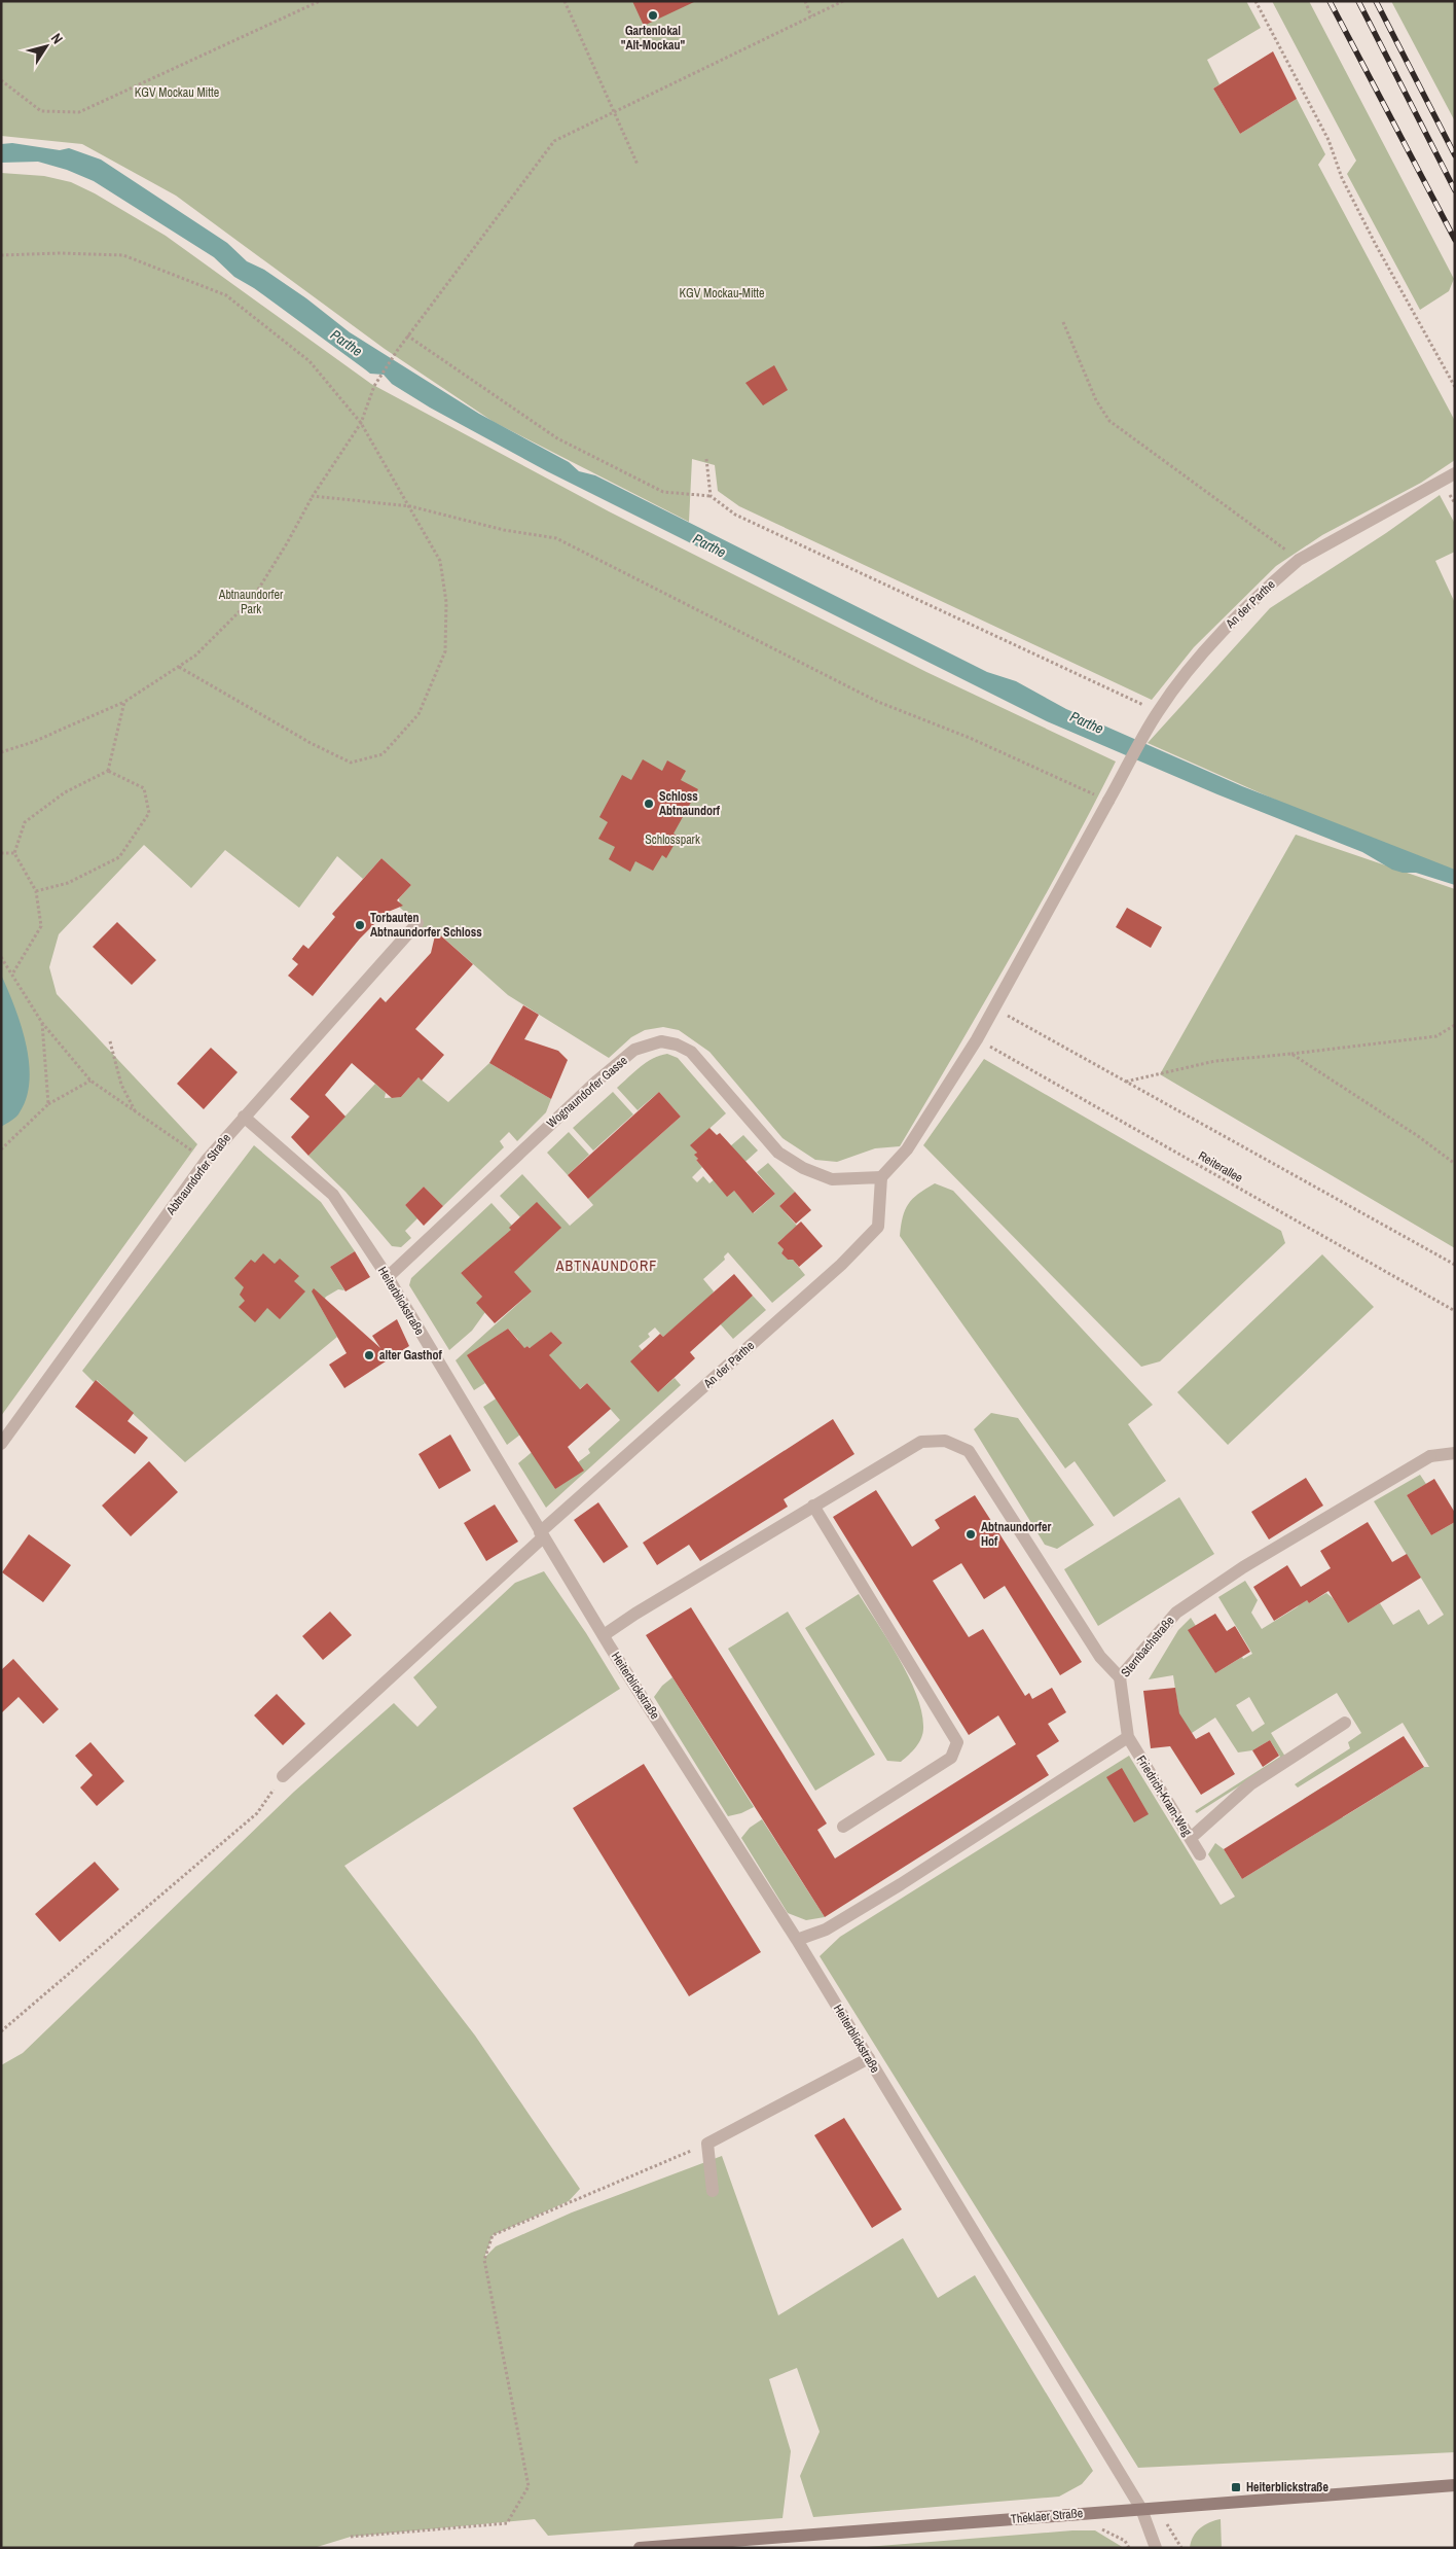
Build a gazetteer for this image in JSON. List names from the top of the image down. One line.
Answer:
{"streets":{"main road":["Theklaer Straße"],"street":["An der Parthe","Wognaundorfer Gasse","Abtnaundorfer Straße","Heiterblickstraße","Sternbachstraße","Friedrich-Kram-Weg"],"path":["Reiterallee"]},"crossings":[["An der Parthe","Wognaundorfer Gasse"],["An der Parthe","Reiterallee"],["An der Parthe","Heiterblickstraße"],["Wognaundorfer Gasse","Heiterblickstraße"],["Abtnaundorfer Straße","Heiterblickstraße"],["Heiterblickstraße","Theklaer Straße"],["Sternbachstraße","Friedrich-Kram-Weg"]],"districts":["ABTNAUNDORF"],"water":["Parthe"],"parks":["KGV Mockau Mitte","KGV Mockau-Mitte","Abtnaundorfer Park","Schlosspark"],"places":{"other":["Gartenlokal \"Alt-Mockau\"","Schloss Abtnaundorf","Torbauten Abtnaundorfer Schloss","alter Gasthof","Abtnaundorfer Hof"],"transit":["Heiterblickstraße"]},"north":"top right"}
